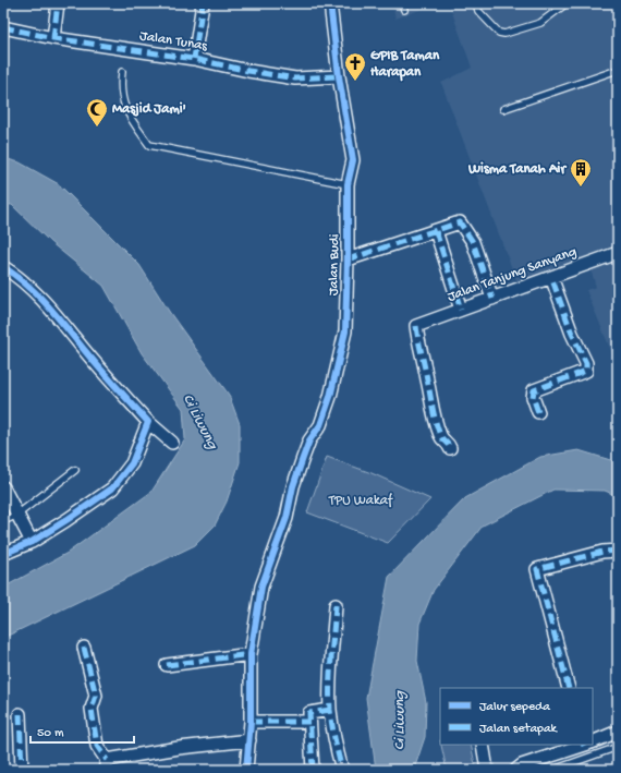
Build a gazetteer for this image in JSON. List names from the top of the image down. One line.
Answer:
{"streets":{"street":["Jalan Tunas","Jalan Budi","Jalan Tanjung Sanyang"]},"crossings":[["Jalan Tunas","Jalan Budi"]],"water":["Ci Liwung"],"parks":["TPU Wakaf"],"places":{"church":["GPIB Taman Harapan"],"mosque":["Masjid Jami'"],"building":["Wisma Tanah Air"]},"legend":["Jalur sepeda","Jalan setapak"],"scale_bar":"50 m"}
